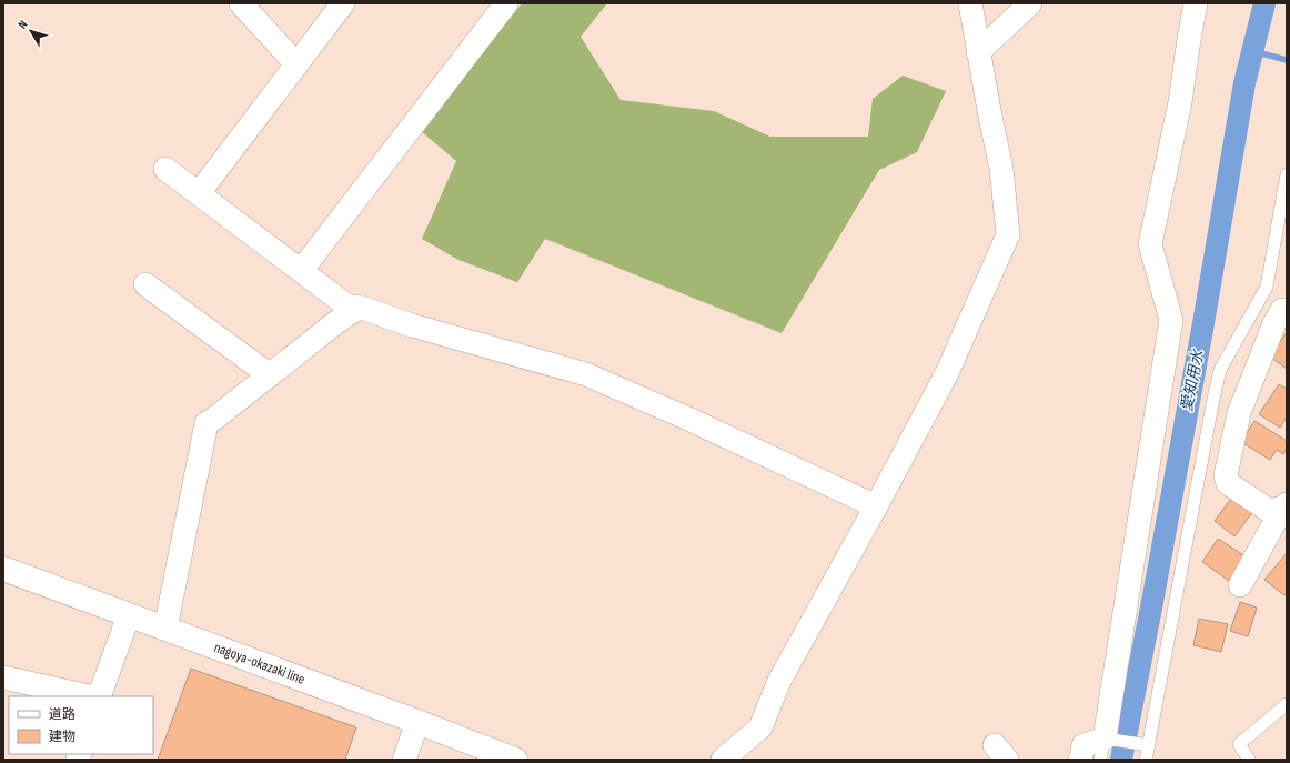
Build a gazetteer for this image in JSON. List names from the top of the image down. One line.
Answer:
{"streets":{"main road":["nagoya-okazaki line"]},"water":["愛知用水"],"legend":["道路","建物"],"north":"top left"}
